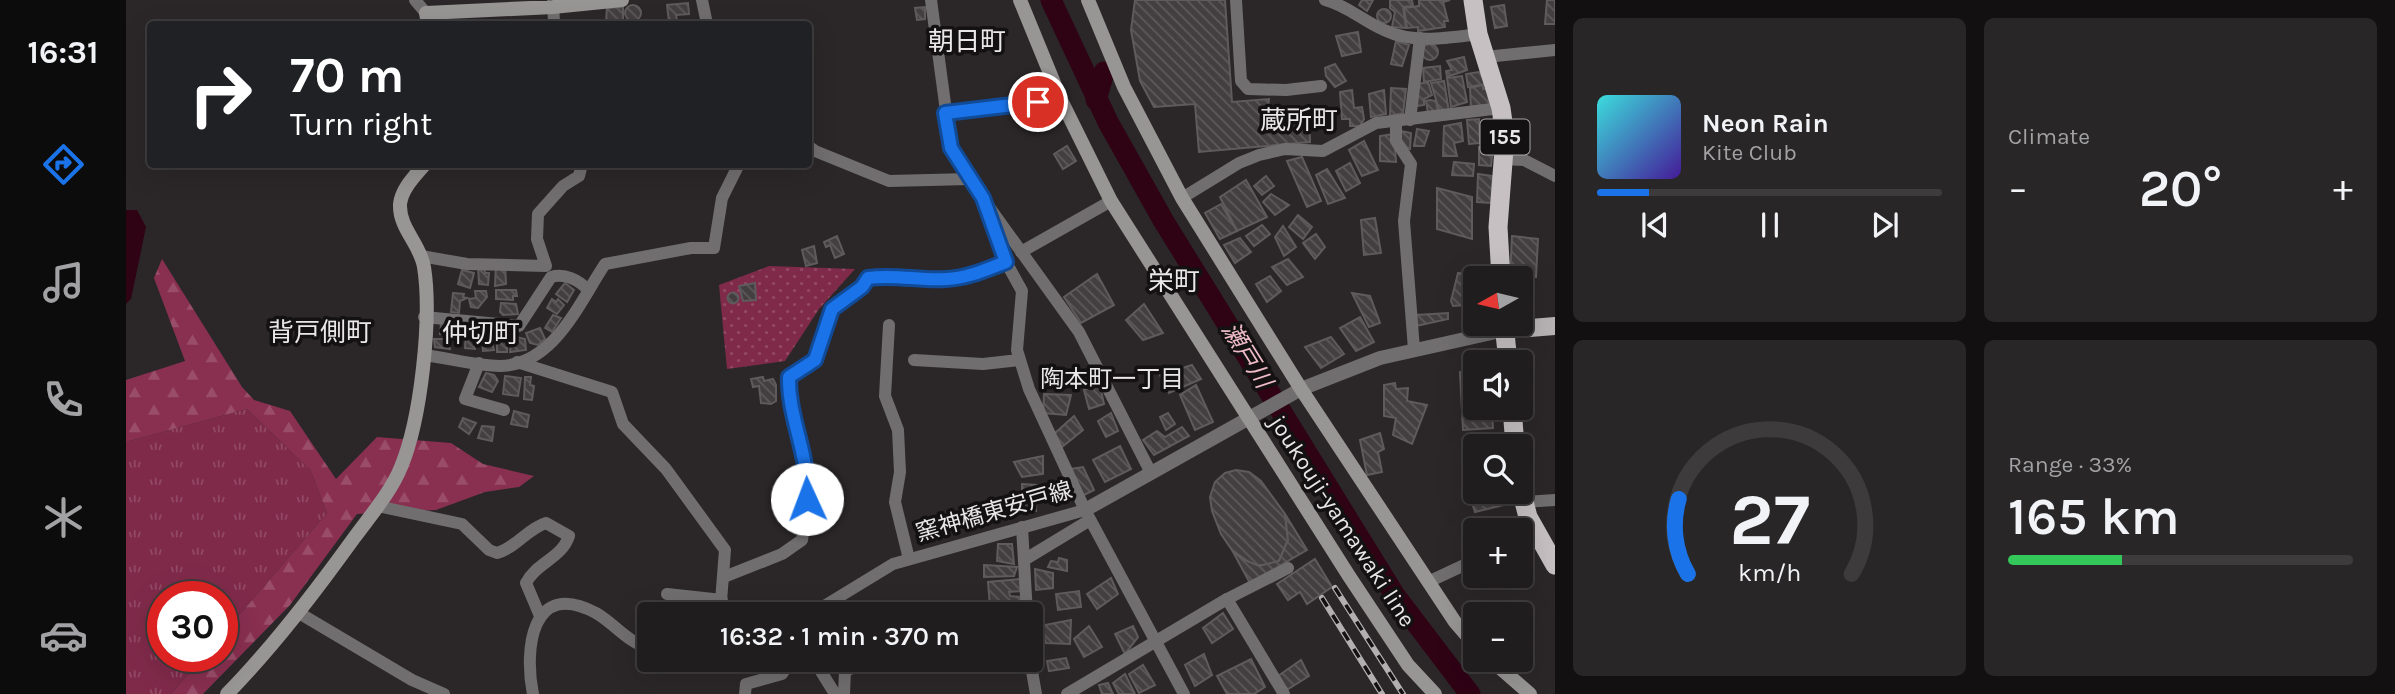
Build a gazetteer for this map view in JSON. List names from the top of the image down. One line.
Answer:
{"streets":{"highway":["155"],"main road":["joukouji-yamawaki line"],"street":["窯神橋東安戸線"]},"crossings":[["窯神橋東安戸線","joukouji-yamawaki line"]],"districts":["朝日町","蔵所町","栄町","背戸側町","仲切町","陶本町一丁目"],"water":["瀬戸川"],"north":"left","page":{"tabs":"16:31","tile":["Climate",["Range · 33%","165 km"]],"turn":["70 m","Turn right"],"song":["Neon Rain","Kite Club"],"heat":["−","20°","+"],"map_buttons":["+","−"],"limit":"30","trip":"16:32 · 1 min · 370 m","gauge":["27","km/h"]}}
